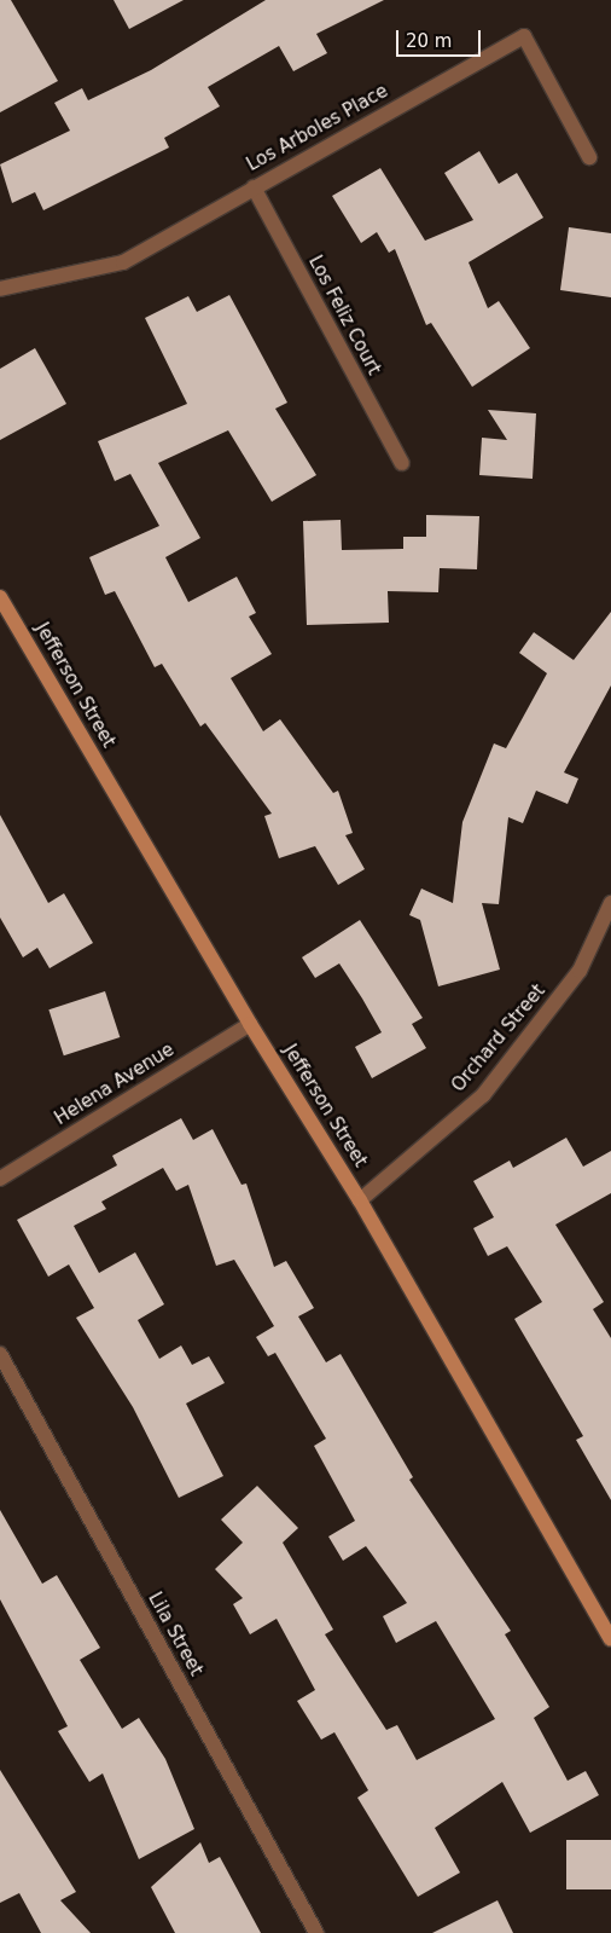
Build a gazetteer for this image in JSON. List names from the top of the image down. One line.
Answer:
{"streets":{"street":["Los Arboles Place","Los Feliz Court","Jefferson Street","Orchard Street","Helena Avenue","Lila Street"]},"crossings":[["Los Arboles Place","Los Feliz Court"],["Jefferson Street","Orchard Street"],["Jefferson Street","Helena Avenue"]],"scale_bar":"20 m"}
